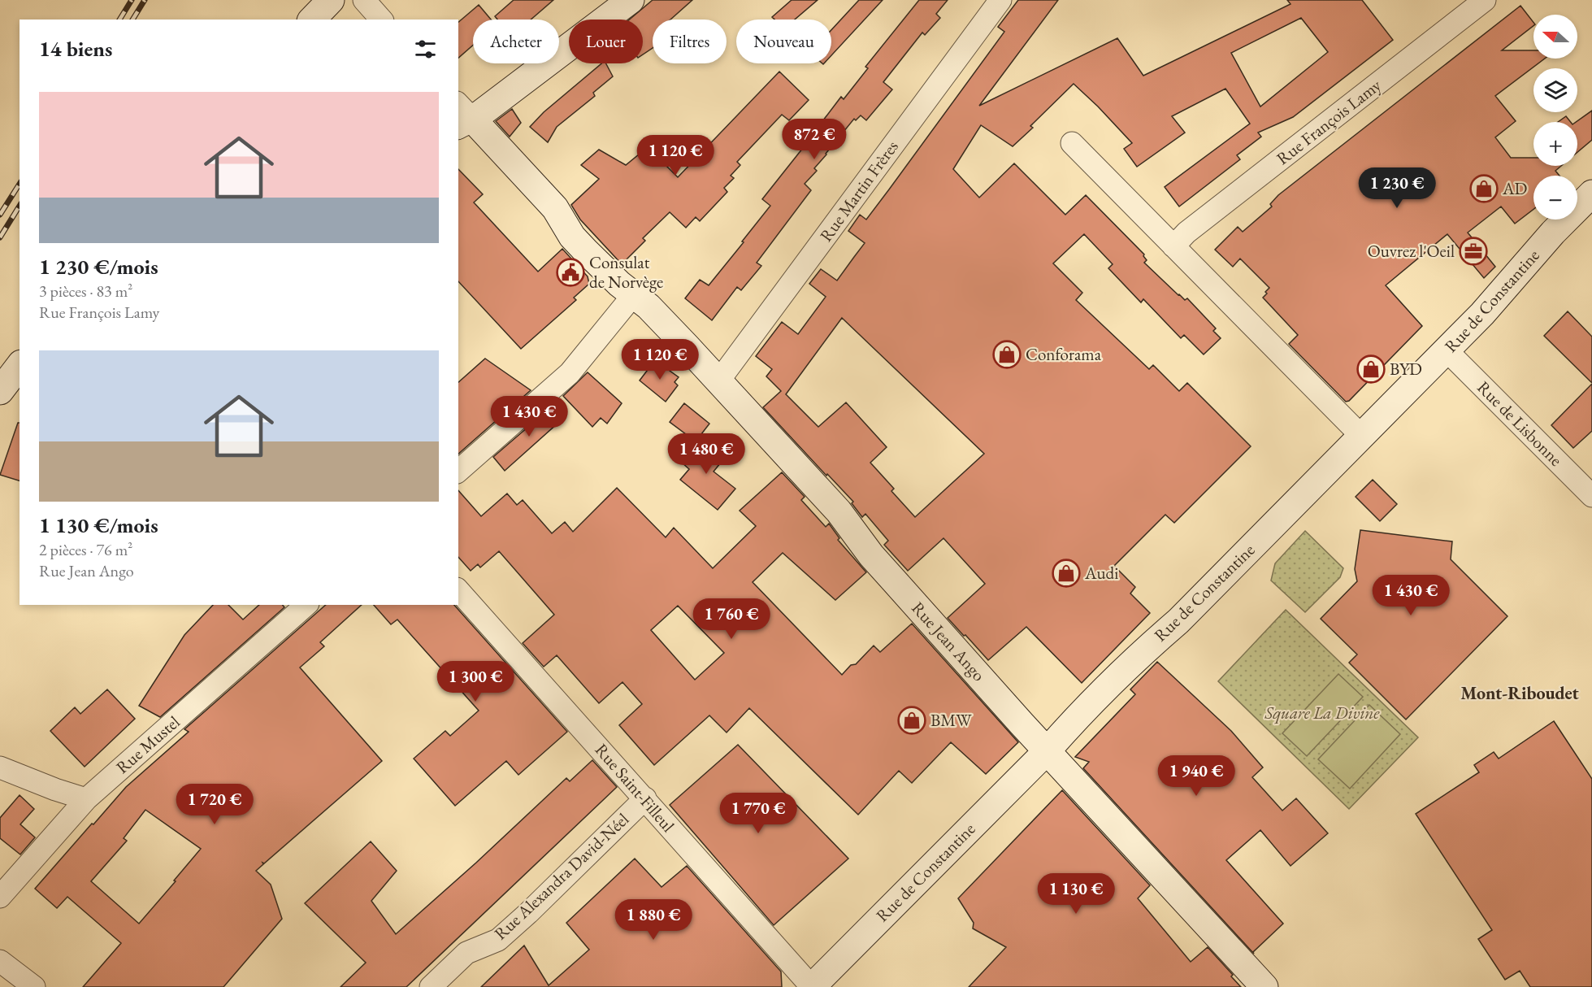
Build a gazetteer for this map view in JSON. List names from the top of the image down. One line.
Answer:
{"streets":{"street":["Rue François Lamy","Rue Martin Frères","Rue de Constantine","Rue de Lisbonne","Rue Jean Ango","Rue Mustel","Rue Saint-Filleul","Rue Alexandra David-Néel"]},"crossings":[["Rue Martin Frères","Rue Jean Ango"],["Rue de Constantine","Rue de Lisbonne"],["Rue de Constantine","Rue Jean Ango"],["Rue de Constantine","Rue Saint-Filleul"],["Rue Saint-Filleul","Rue Alexandra David-Néel"]],"districts":["Mont-Riboudet"],"parks":["Square La Divine"],"places":{"shop":["AD","Conforama","BYD","Audi","BMW"],"office":["Ouvrez l'Oeil"],"public building":["Consulat de Norvège"]},"north":"left","page":{"map_buttons":["+","−"],"chip":["Acheter","Louer","Filtres","Nouveau"],"heading":"14 biens","list":[{"name":"1 230 €/mois","note":"3 pièces · 83 m² · Rue François Lamy"},{"name":"1 130 €/mois","note":"2 pièces · 76 m² · Rue Jean Ango"}],"price":["872 €","1 120 €","1 230 €","1 120 €","1 430 €","1 480 €","1 430 €","1 760 €","1 300 €","1 940 €","1 720 €","1 770 €","1 130 €","1 880 €"]}}
